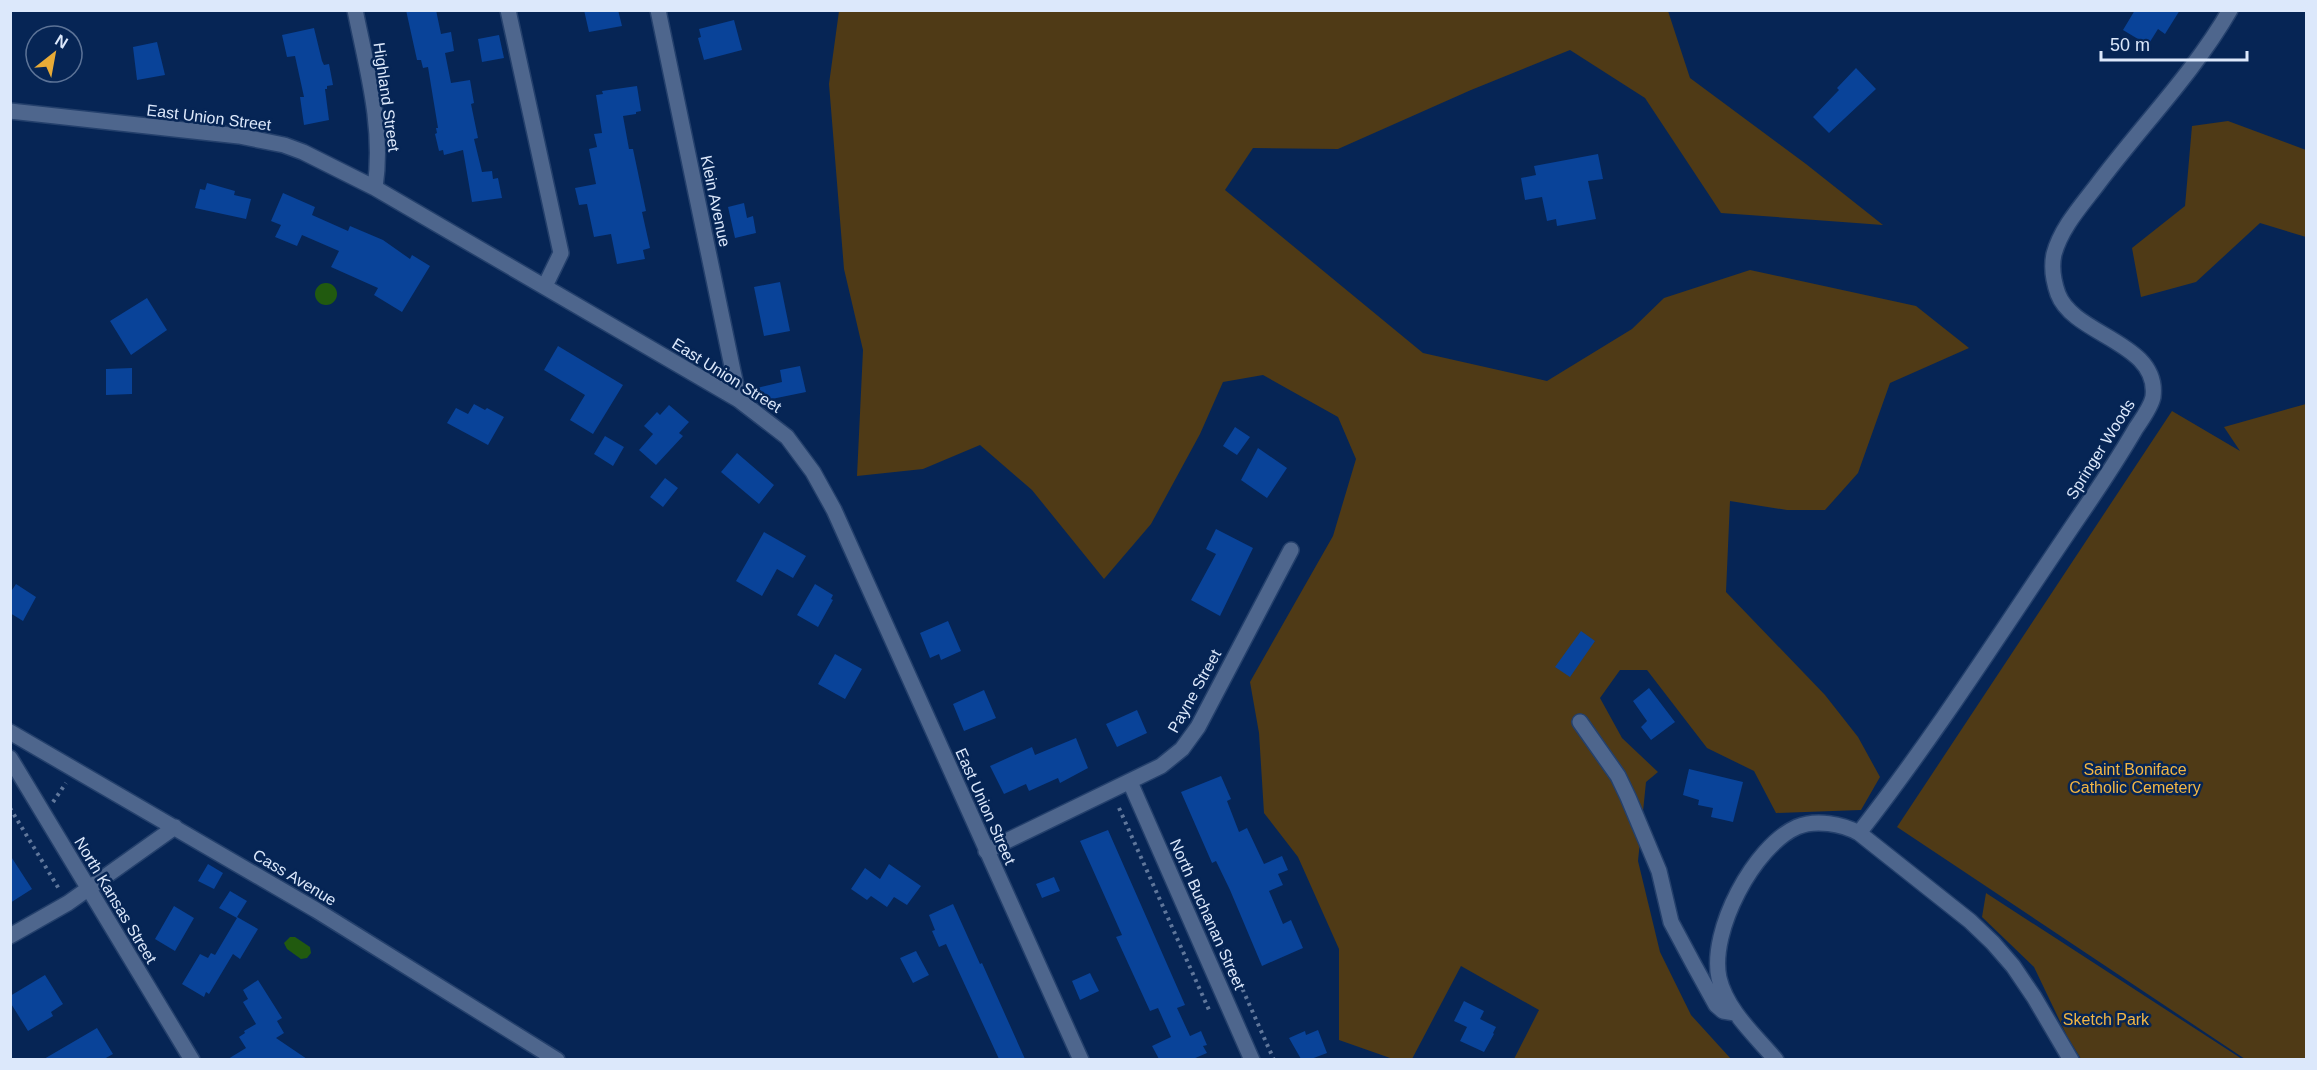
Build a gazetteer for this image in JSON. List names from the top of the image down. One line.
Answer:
{"streets":{"street":["Highland Street","East Union Street","Klein Avenue","Springer Woods","Payne Street","Cass Avenue","North Kansas Street","North Buchanan Street"]},"crossings":[["Highland Street","East Union Street"],["East Union Street","Klein Avenue"],["East Union Street","Payne Street"],["Payne Street","North Buchanan Street"]],"parks":["Saint Boniface Catholic Cemetery","Sketch Park"],"scale_bar":"50 m","north":"top right"}
